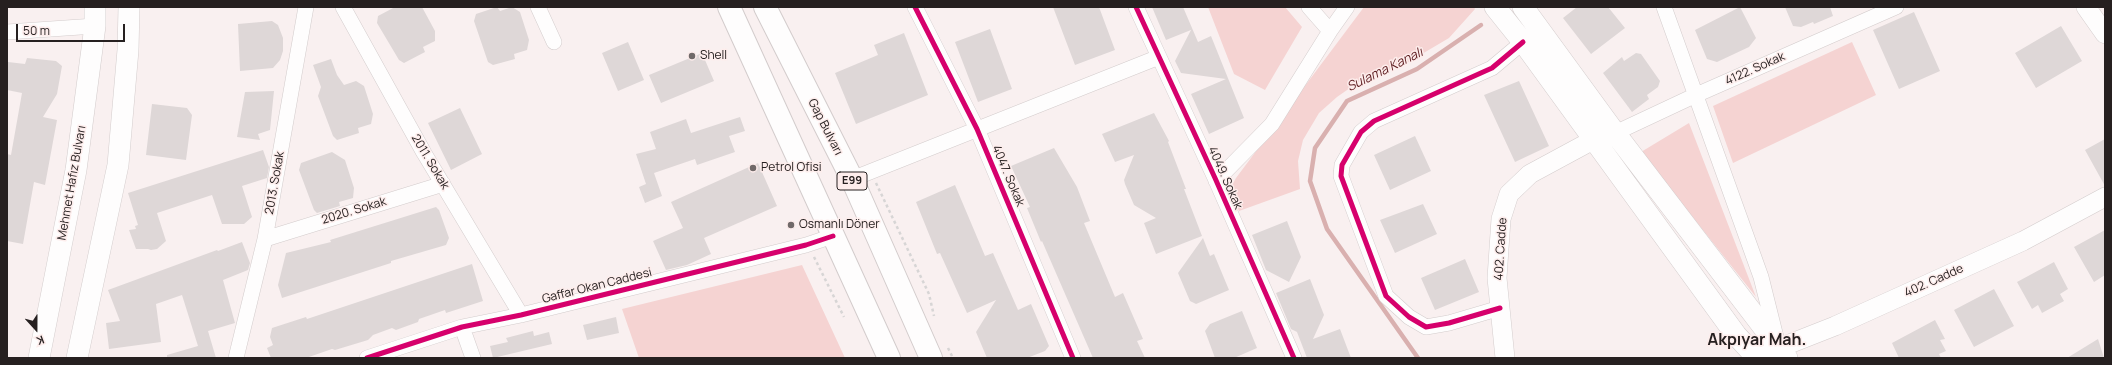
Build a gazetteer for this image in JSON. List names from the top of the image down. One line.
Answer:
{"streets":{"highway":["Gap Bulvarı","E99"],"main road":["Mehmet Hafız Bulvarı"],"street":["4122. Sokak","2011. Sokak","4047. Sokak","4049. Sokak","2013. Sokak","2020. Sokak","402. Cadde","Gaffar Okan Caddesi"]},"crossings":[["2011. Sokak","2020. Sokak"],["2011. Sokak","Gaffar Okan Caddesi"],["2013. Sokak","2020. Sokak"]],"districts":["Akpıyar Mah."],"water":["Sulama Kanalı"],"places":["Shell","Petrol Ofisi","Osmanlı Döner"],"scale_bar":"50 m","north":"bottom"}
